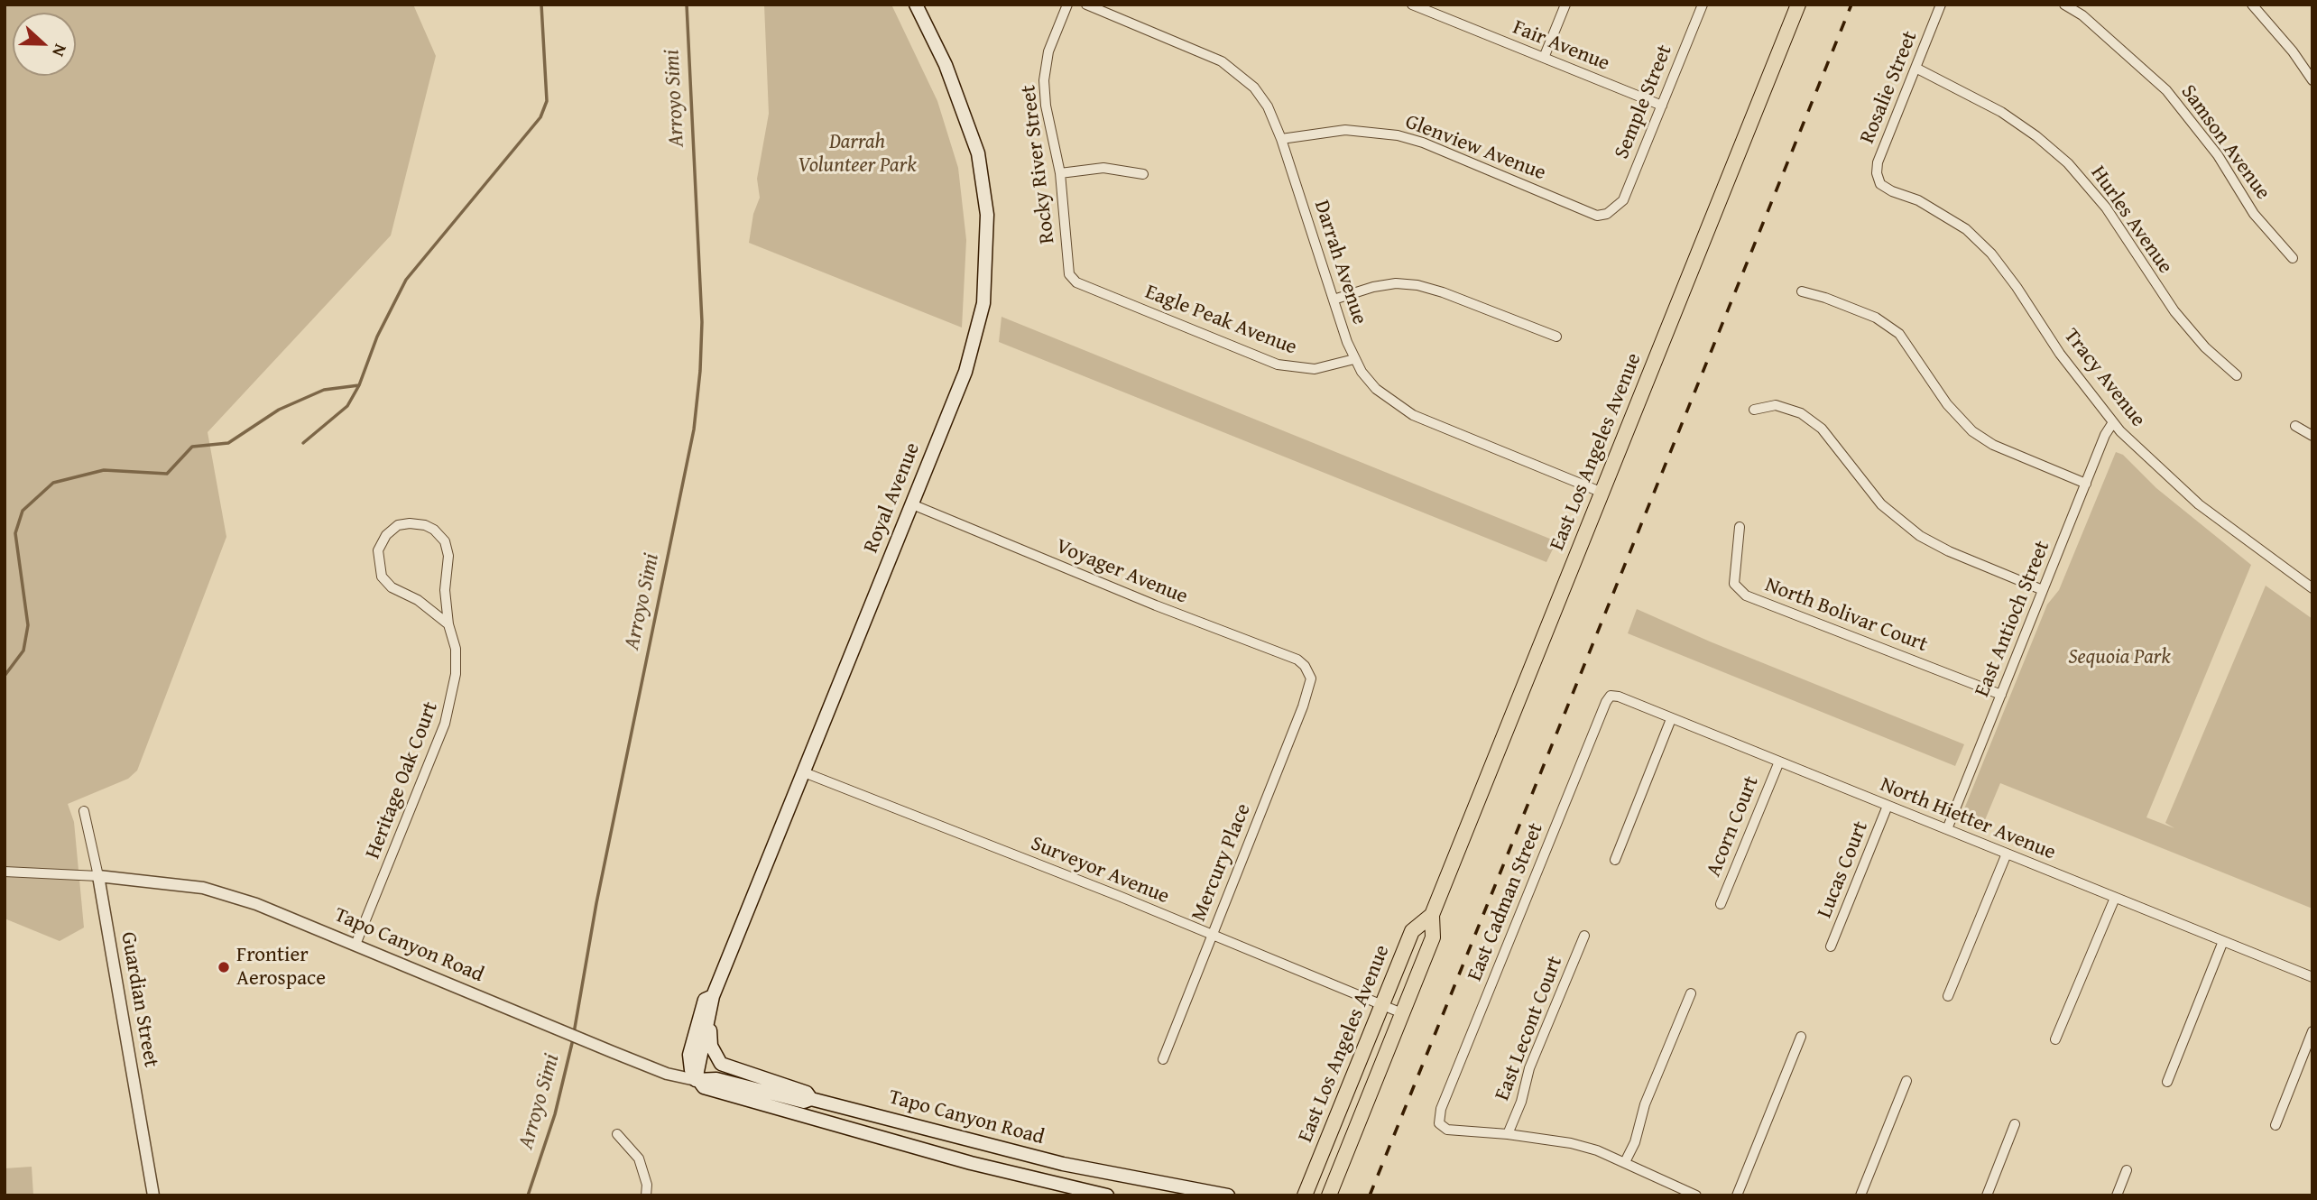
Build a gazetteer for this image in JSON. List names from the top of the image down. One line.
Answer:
{"streets":{"main road":["East Los Angeles Avenue","Royal Avenue","Tapo Canyon Road"],"street":["Fair Avenue","Rosalie Street","Semple Street","Samson Avenue","Glenview Avenue","Rocky River Street","Hurles Avenue","Darrah Avenue","Eagle Peak Avenue","Tracy Avenue","Voyager Avenue","North Bolivar Court","East Antioch Street","Heritage Oak Court","North Hietter Avenue","Acorn Court","Mercury Place","Lucas Court","Surveyor Avenue","East Cadman Street","Guardian Street","East Lecont Court"]},"crossings":[["Fair Avenue","Semple Street"],["Rosalie Street","Hurles Avenue"],["Rosalie Street","Tracy Avenue"],["Semple Street","Glenview Avenue"],["Glenview Avenue","Darrah Avenue"],["Rocky River Street","Eagle Peak Avenue"],["Darrah Avenue","Eagle Peak Avenue"],["Darrah Avenue","East Los Angeles Avenue"],["Tracy Avenue","East Antioch Street"],["East Los Angeles Avenue","Surveyor Avenue"],["Royal Avenue","Voyager Avenue"],["Royal Avenue","Surveyor Avenue"],["Royal Avenue","Tapo Canyon Road"],["Voyager Avenue","Mercury Place"],["North Bolivar Court","East Antioch Street"],["East Antioch Street","North Hietter Avenue"],["Heritage Oak Court","Tapo Canyon Road"],["North Hietter Avenue","Acorn Court"],["North Hietter Avenue","Lucas Court"],["North Hietter Avenue","East Cadman Street"],["Mercury Place","Surveyor Avenue"],["East Cadman Street","East Lecont Court"],["Tapo Canyon Road","Guardian Street"]],"water":["Arroyo Simi"],"parks":["Darrah Volunteer Park","Sequoia Park"],"places":["Frontier Aerospace"],"north":"right"}
